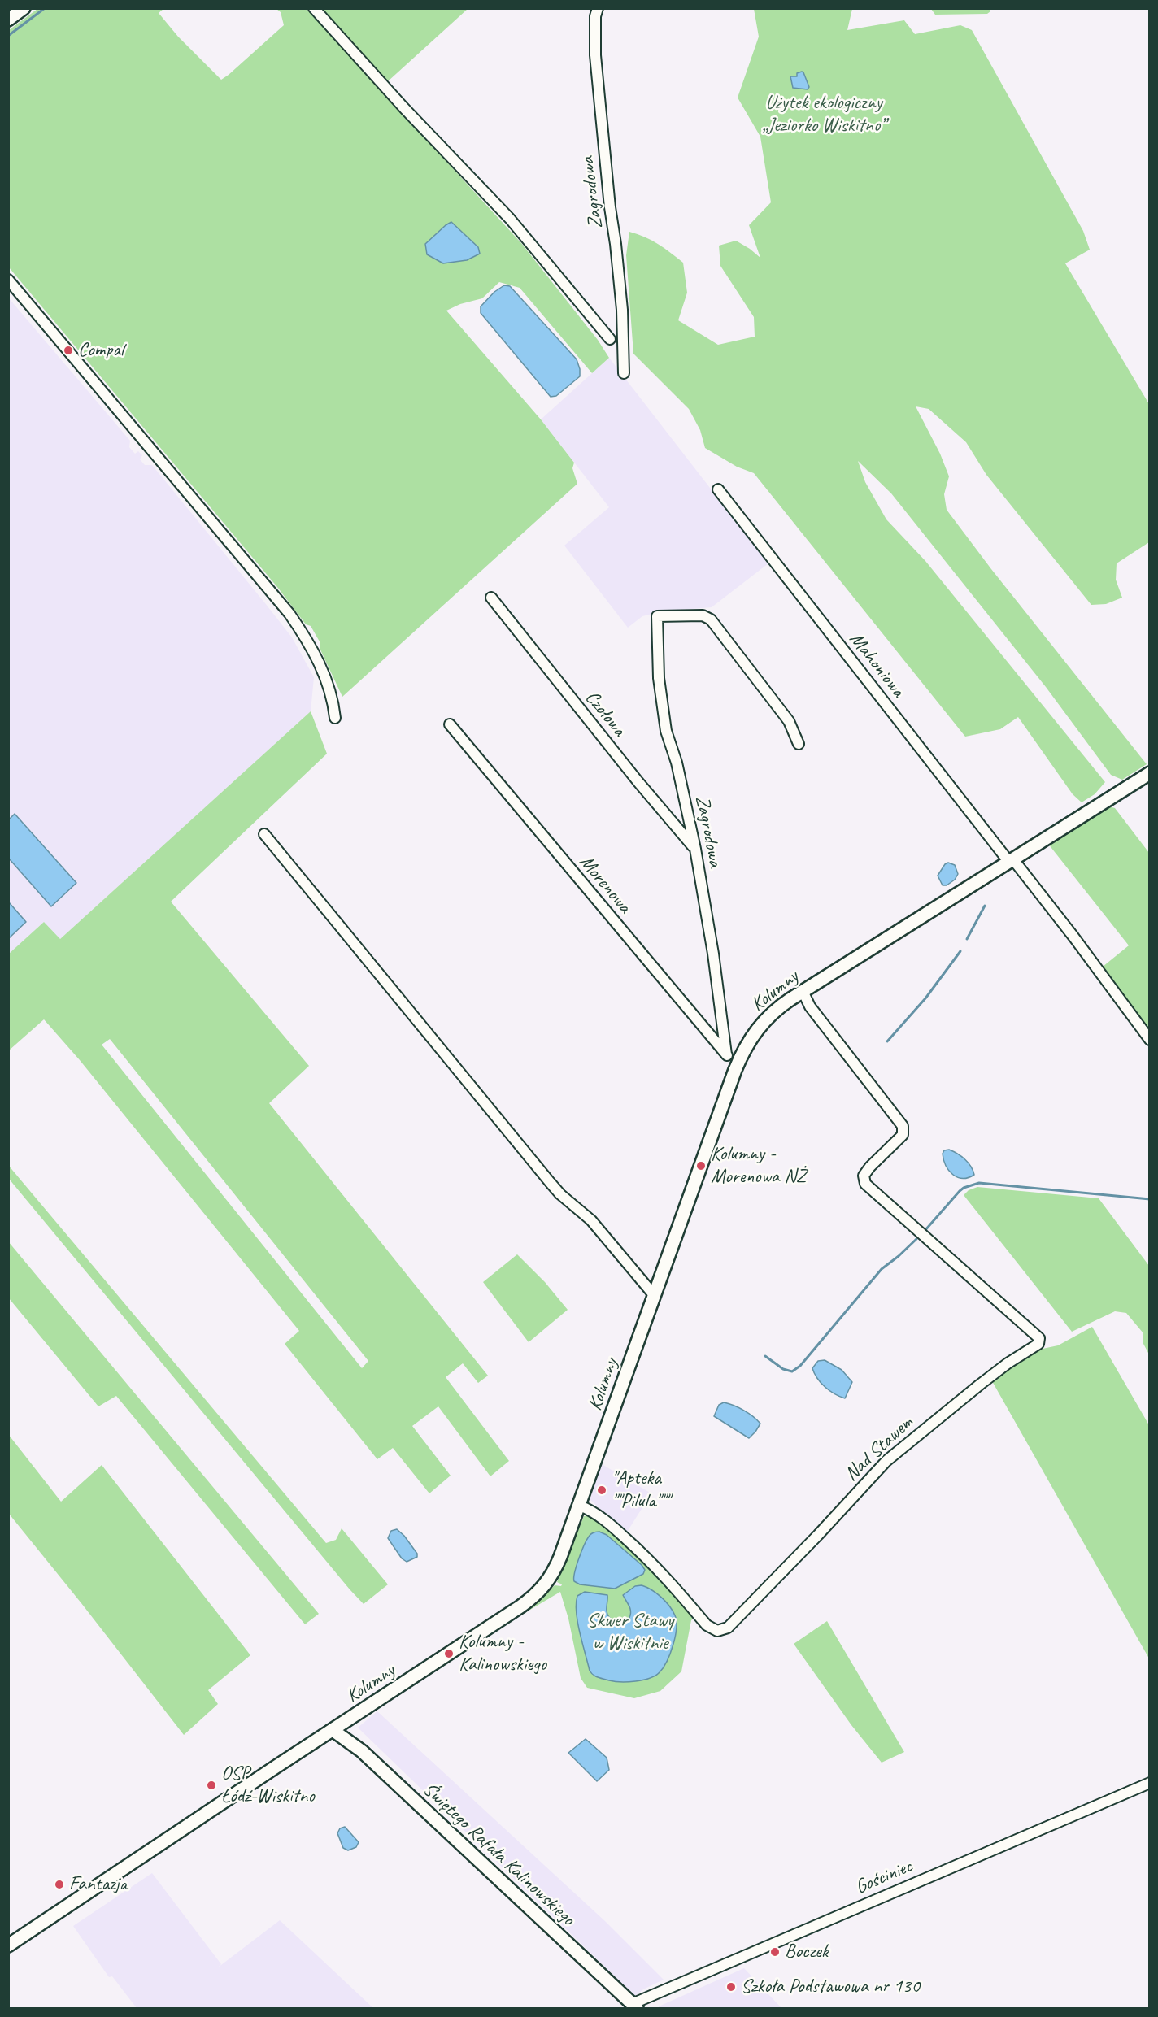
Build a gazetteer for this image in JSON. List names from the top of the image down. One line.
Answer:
{"streets":{"street":["Zagrodowa","Mahoniowa","Czołowa","Morenowa","Kolumny","Nad Stawem","Świętego Rafała Kalinowskiego","Gościniec"]},"crossings":[["Zagrodowa","Czołowa"],["Zagrodowa","Morenowa"],["Mahoniowa","Kolumny"],["Morenowa","Kolumny"],["Kolumny","Nad Stawem"],["Kolumny","Świętego Rafała Kalinowskiego"],["Świętego Rafała Kalinowskiego","Gościniec"]],"parks":["Użytek ekologiczny „Jeziorko Wiskitno”","Skwer Stawy w Wiskitnie"],"places":["Compal","Kolumny - Morenowa NŻ","\"Apteka \"\"Pilula\"\"\"","Kolumny - Kalinowskiego","OSP Łódź-Wiskitno","Fantazja","Boczek","Szkoła Podstawowa nr 130"]}
